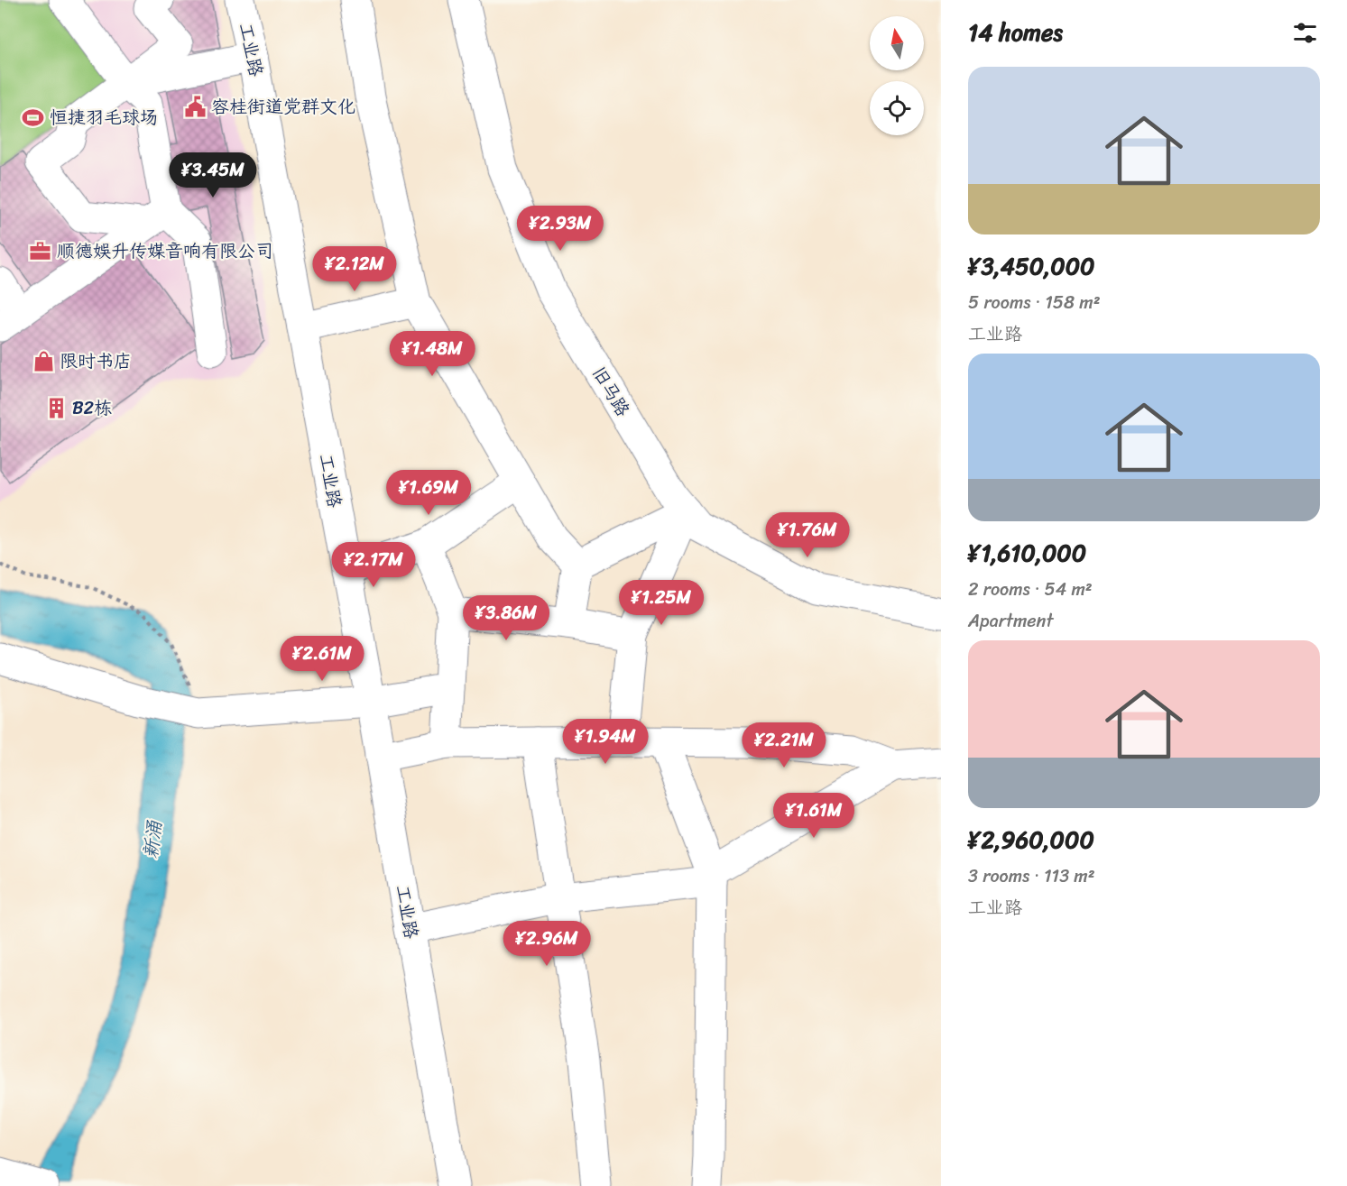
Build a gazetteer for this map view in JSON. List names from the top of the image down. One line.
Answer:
{"streets":{"street":["工业路","旧马路"]},"water":["新涌"],"places":{"public building":["容桂街道党群文化"],"sports":["恒捷羽毛球场"],"office":["顺德娱升传媒音响有限公司"],"shop":["限时书店"],"building":["B2栋"]},"north":"top","page":{"heading":"14 homes","list":[{"name":"¥3,450,000","note":"5 rooms · 158 m² · 工业路"},{"name":"¥1,610,000","note":"2 rooms · 54 m² · Apartment"},{"name":"¥2,960,000","note":"3 rooms · 113 m² · 工业路"}],"price":["¥3.45M","¥2.93M","¥2.12M","¥1.48M","¥1.69M","¥1.76M","¥2.17M","¥1.25M","¥3.86M","¥2.61M","¥1.94M","¥2.21M","¥1.61M","¥2.96M"]}}
